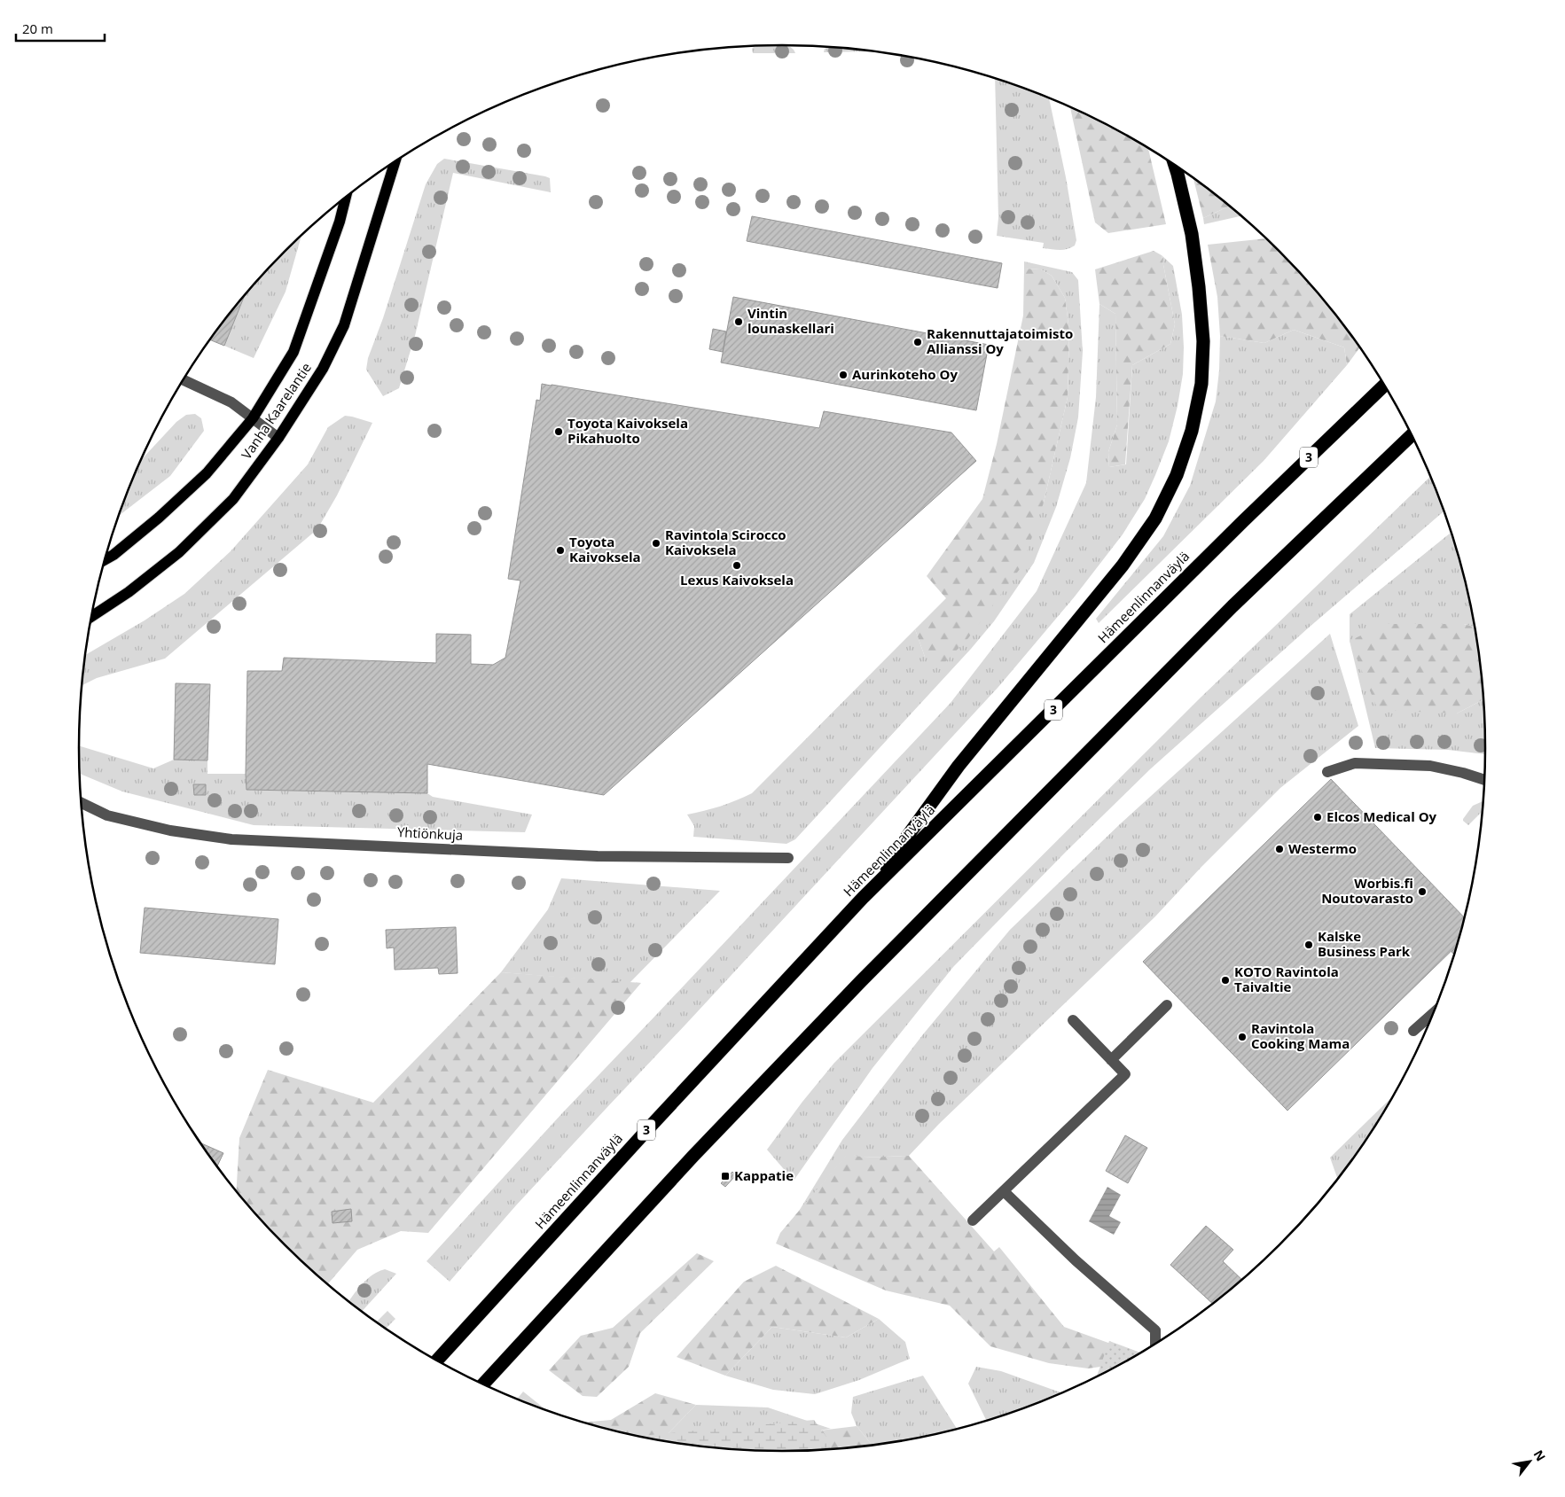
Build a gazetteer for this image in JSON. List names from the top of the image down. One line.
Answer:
{"streets":{"highway":["3","Hämeenlinnanväylä"],"main road":["Vanha Kaarelantie"],"street":["Yhtiönkuja"]},"places":{"other":["Vintin lounaskellari","Rakennuttajatoimisto Allianssi Oy","Aurinkoteho Oy","Toyota Kaivoksela Pikahuolto","Ravintola Scirocco Kaivoksela","Toyota Kaivoksela","Lexus Kaivoksela","Elcos Medical Oy","Westermo","Worbis.fi Noutovarasto","Kalske Business Park","KOTO Ravintola Taivaltie","Ravintola Cooking Mama"],"transit":["Kappatie"]},"scale_bar":"20 m","north":"top right"}
